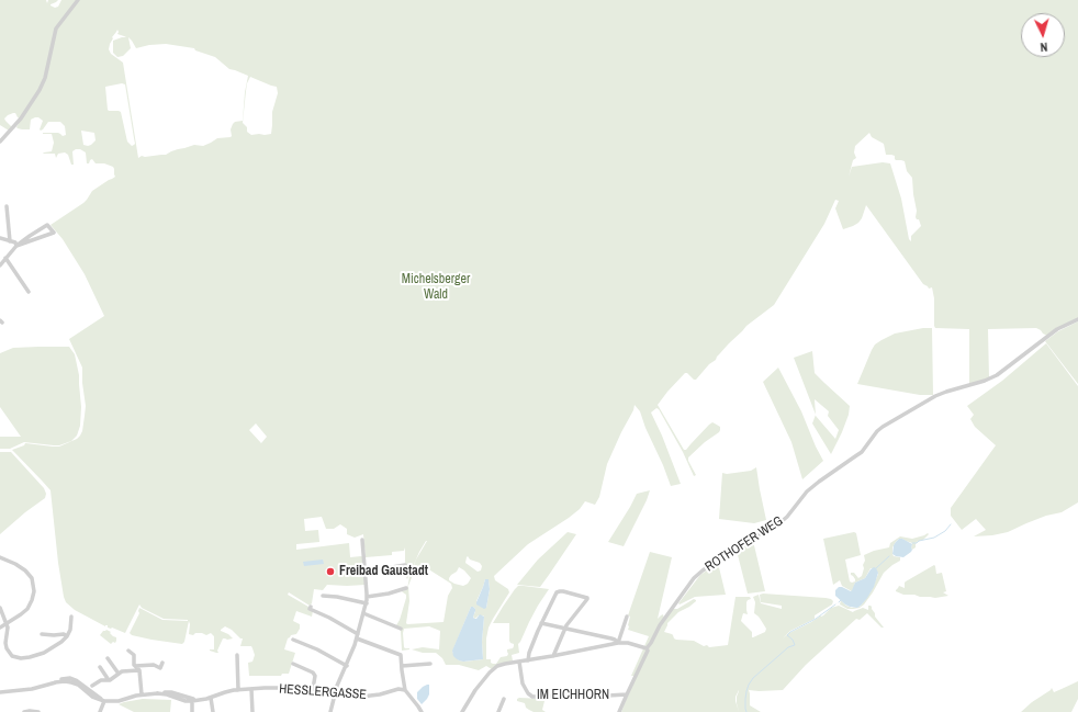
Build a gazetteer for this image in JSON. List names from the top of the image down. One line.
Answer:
{"streets":{"street":["ROTHOFER WEG","HESSLERGASSE","IM EICHHORN"]},"crossings":[["ROTHOFER WEG","IM EICHHORN"]],"parks":["Michelsberger Wald"],"places":["Freibad Gaustadt"],"north":"bottom"}
